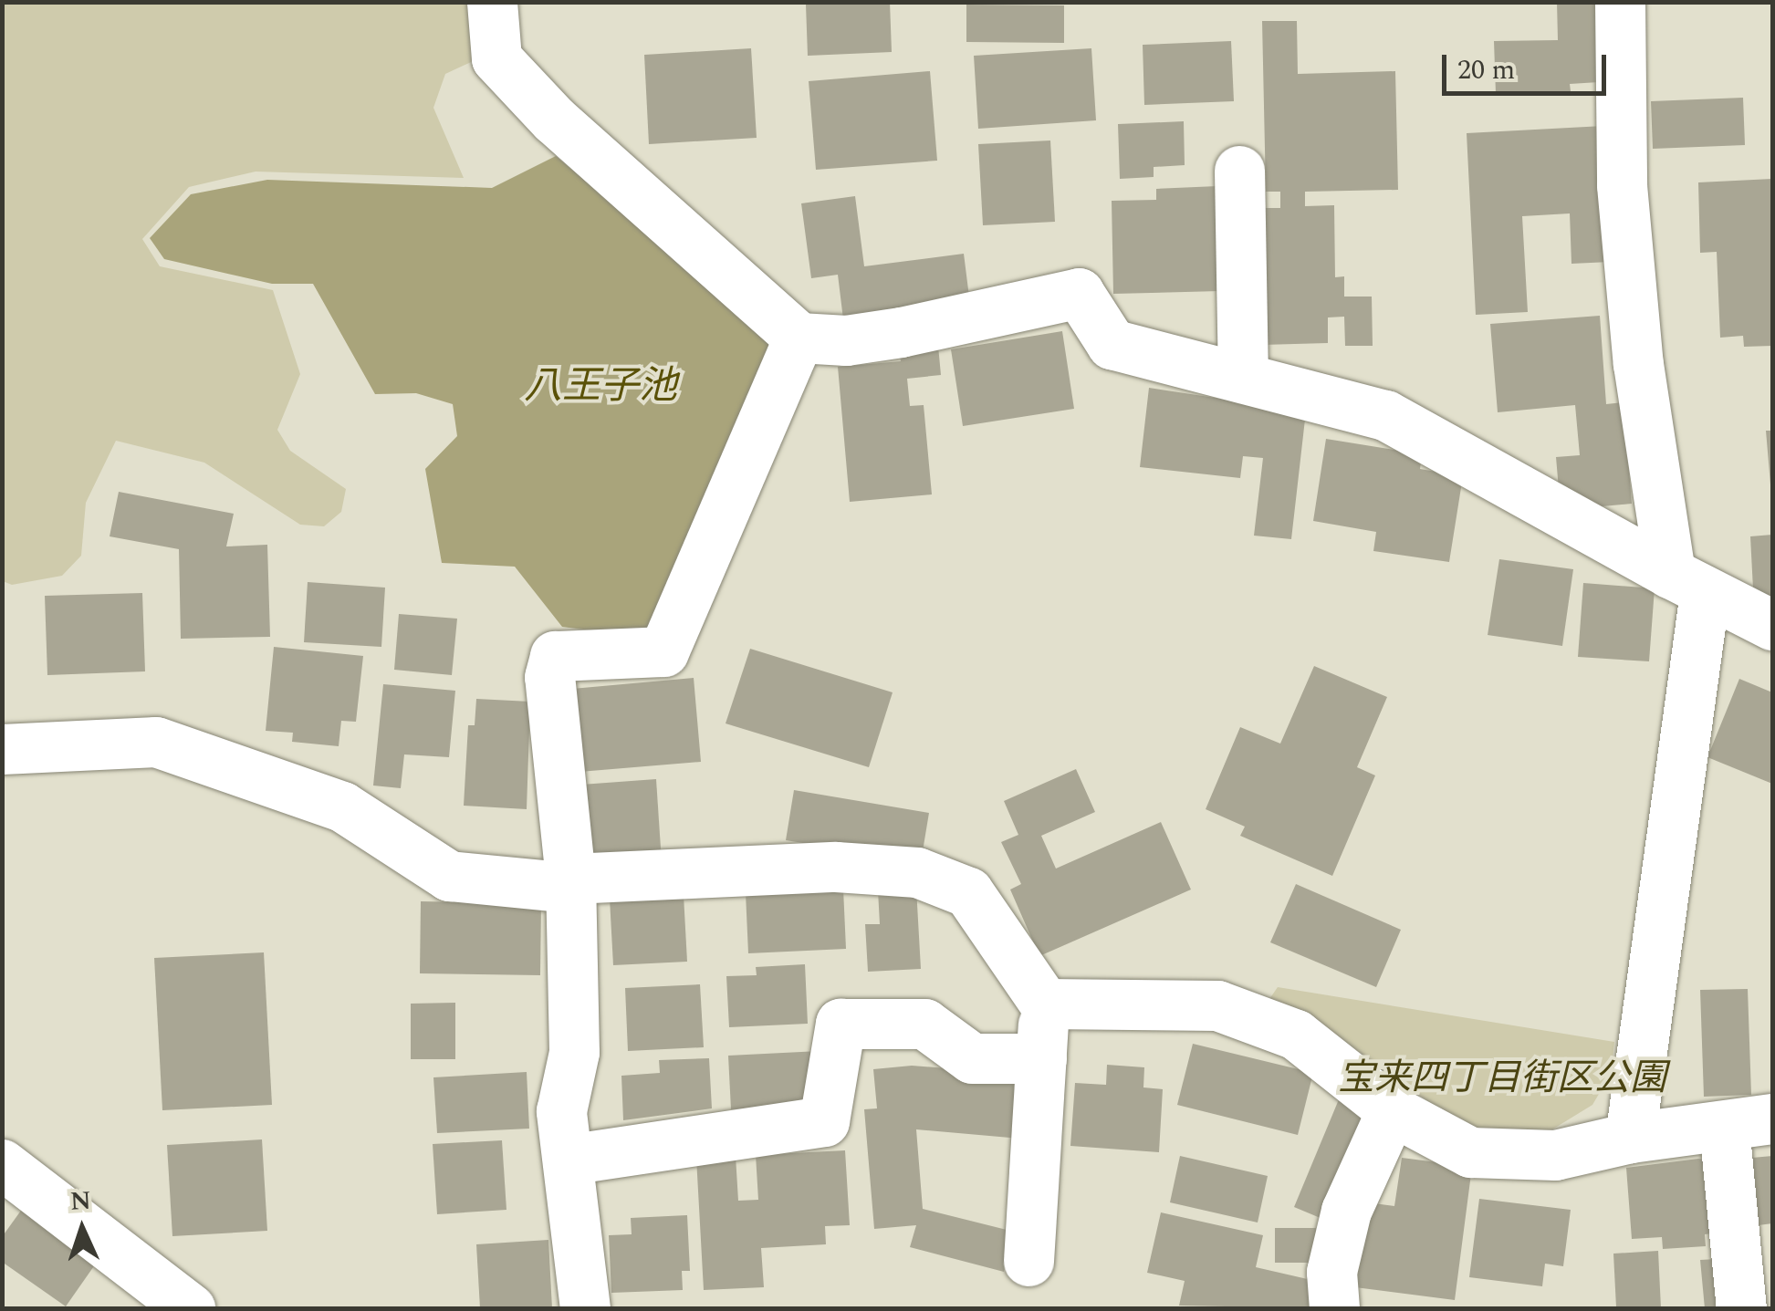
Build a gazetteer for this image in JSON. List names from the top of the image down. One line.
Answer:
{"water":["八王子池"],"parks":["宝来四丁目街区公園"],"scale_bar":"20 m","north":"top"}
